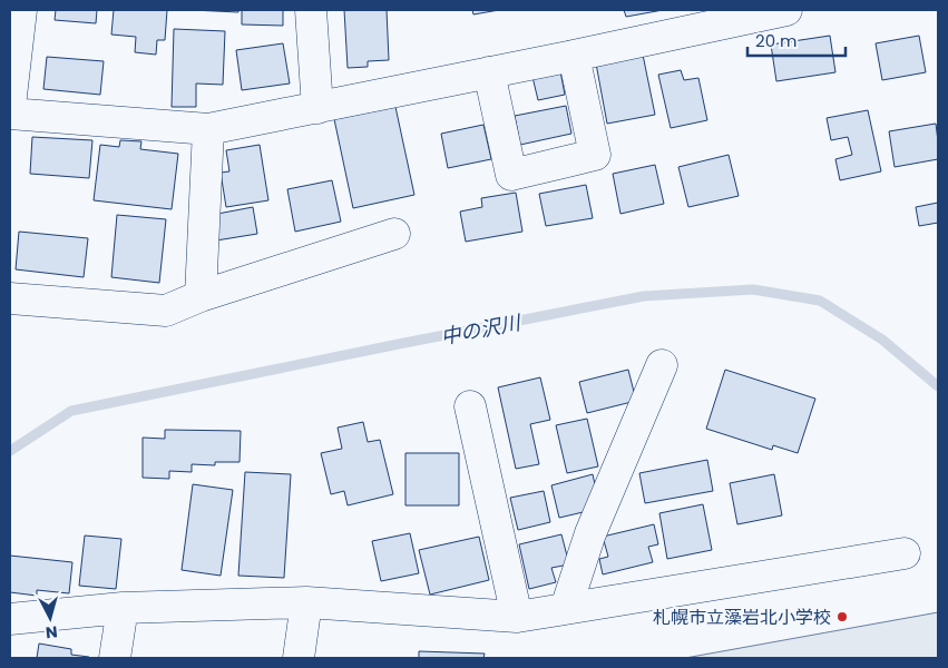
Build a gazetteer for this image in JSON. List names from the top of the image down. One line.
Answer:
{"water":["中の沢川"],"places":["札幌市立藻岩北小学校"],"scale_bar":"20 m","north":"bottom"}
